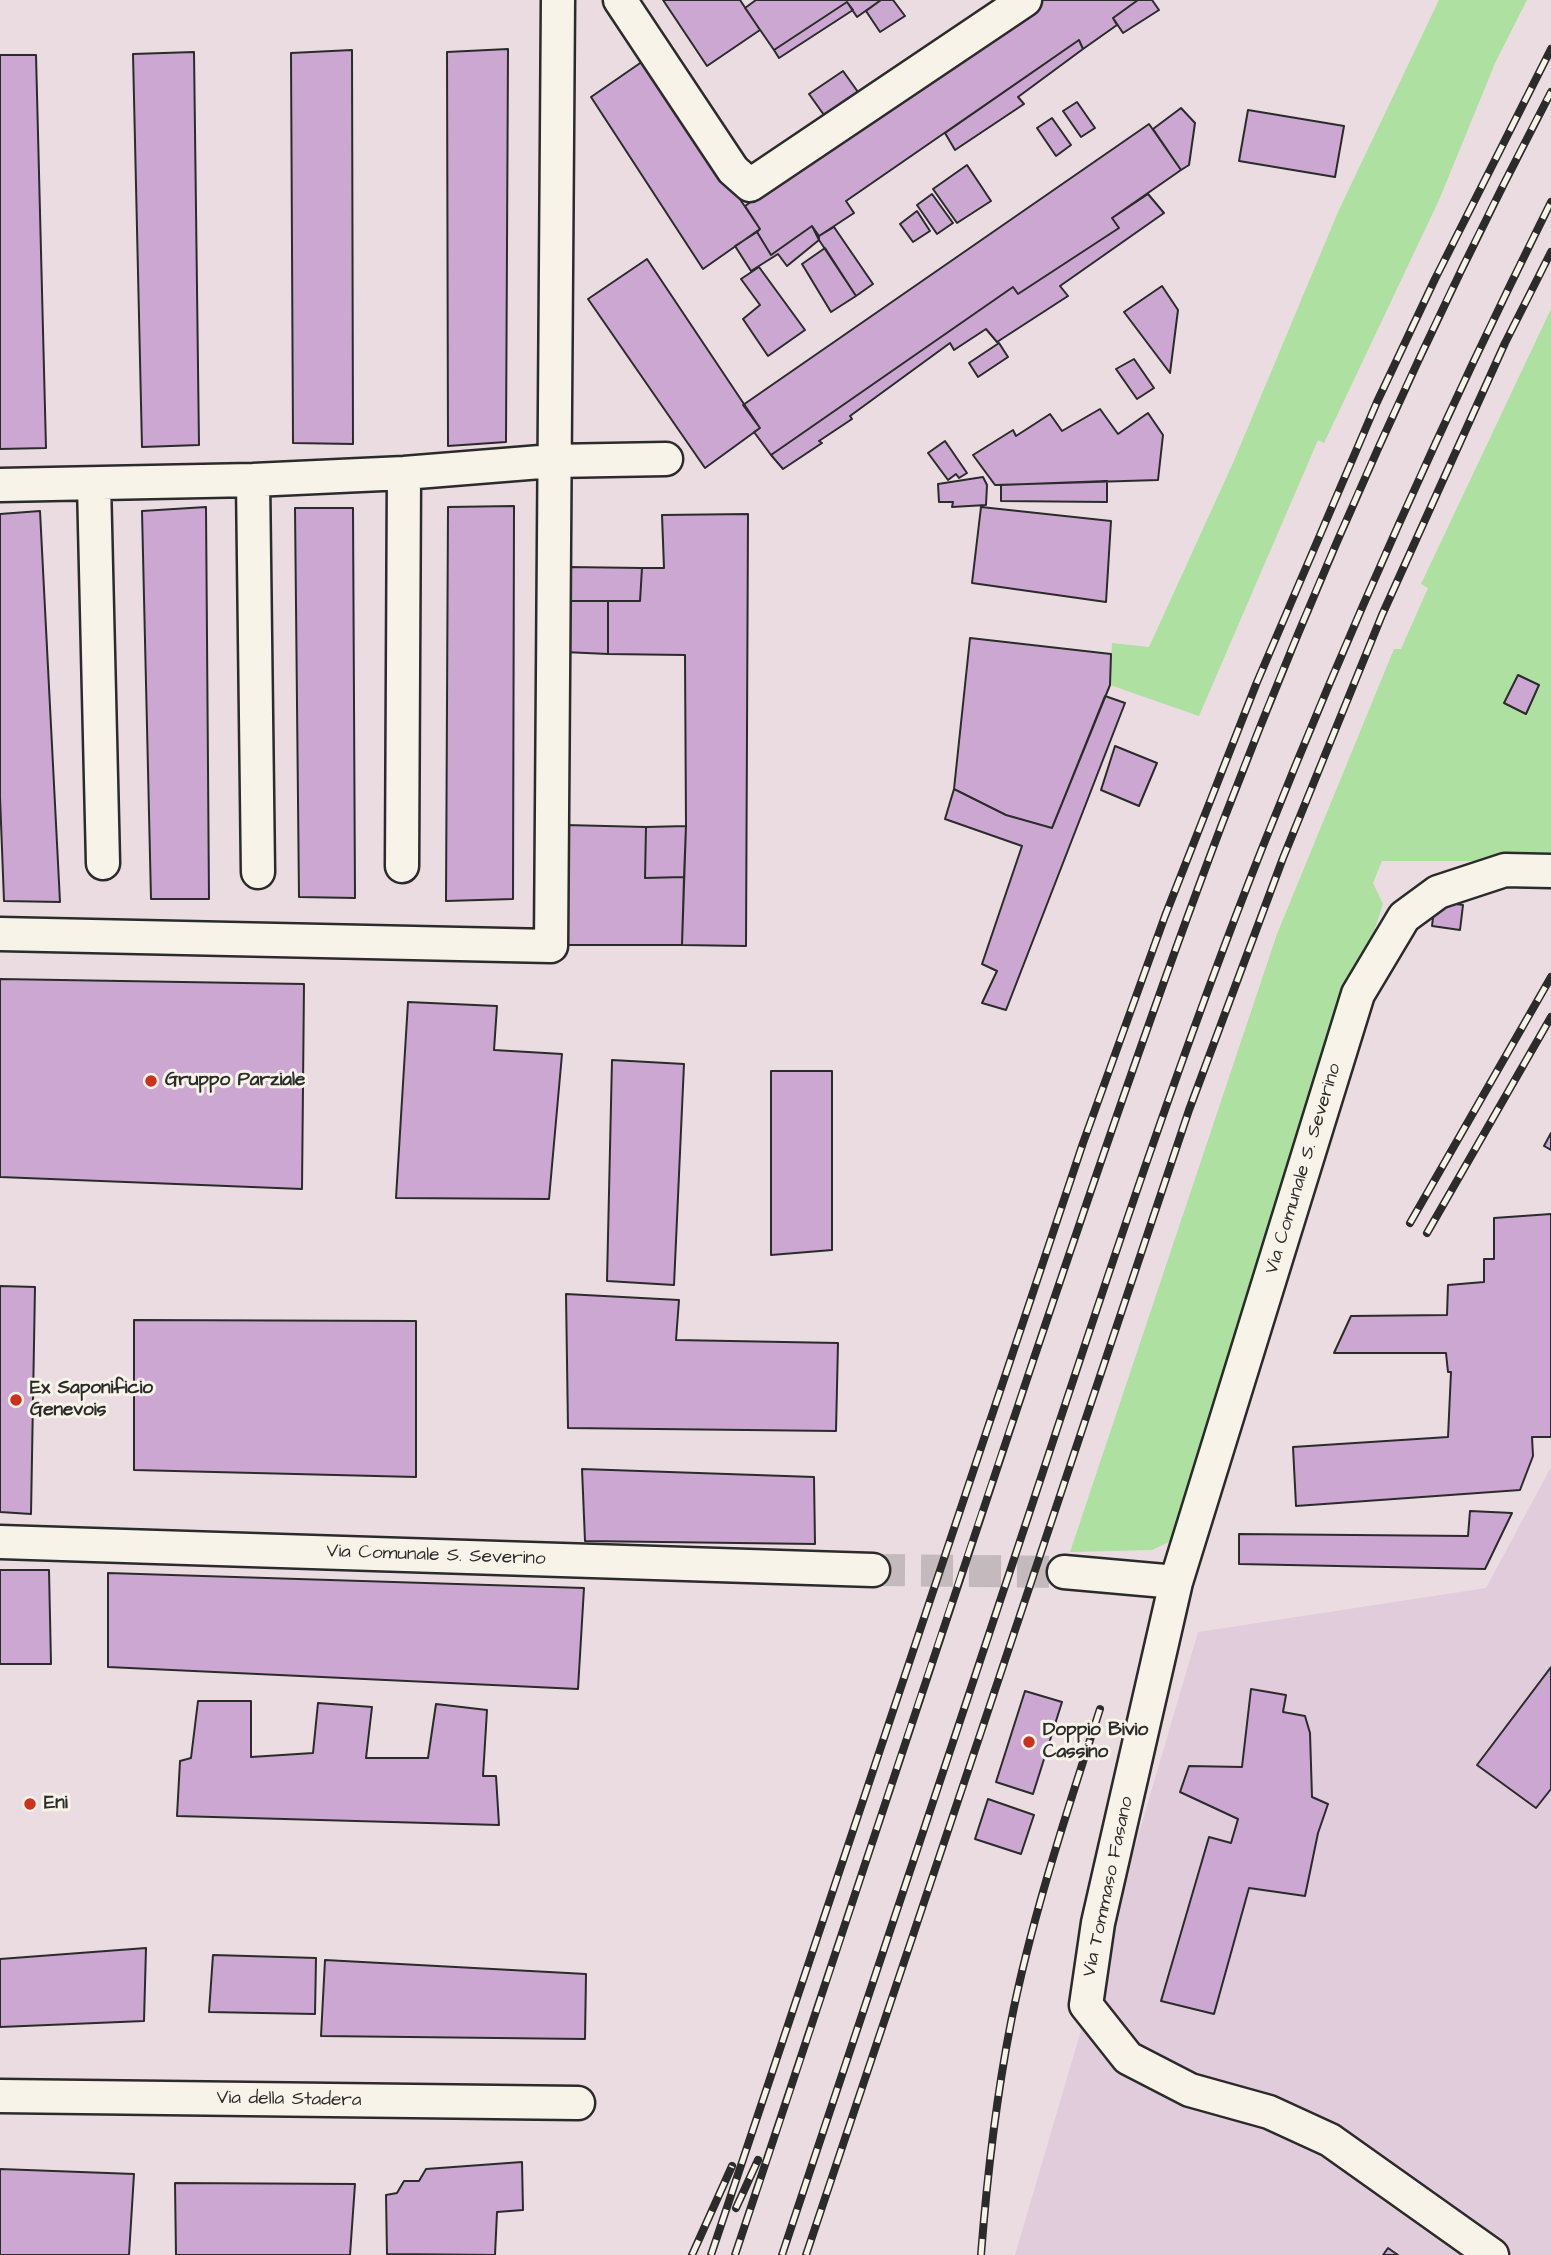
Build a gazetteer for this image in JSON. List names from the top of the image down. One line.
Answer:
{"streets":{"street":["Via Comunale S. Severino","Via Tommaso Fasano","Via della Stadera"]},"crossings":[["Via Comunale S. Severino","Via Tommaso Fasano"]],"places":["Gruppo Parziale","Ex Saponificio Genevois","Doppio Bivio Cassino","Eni"]}
